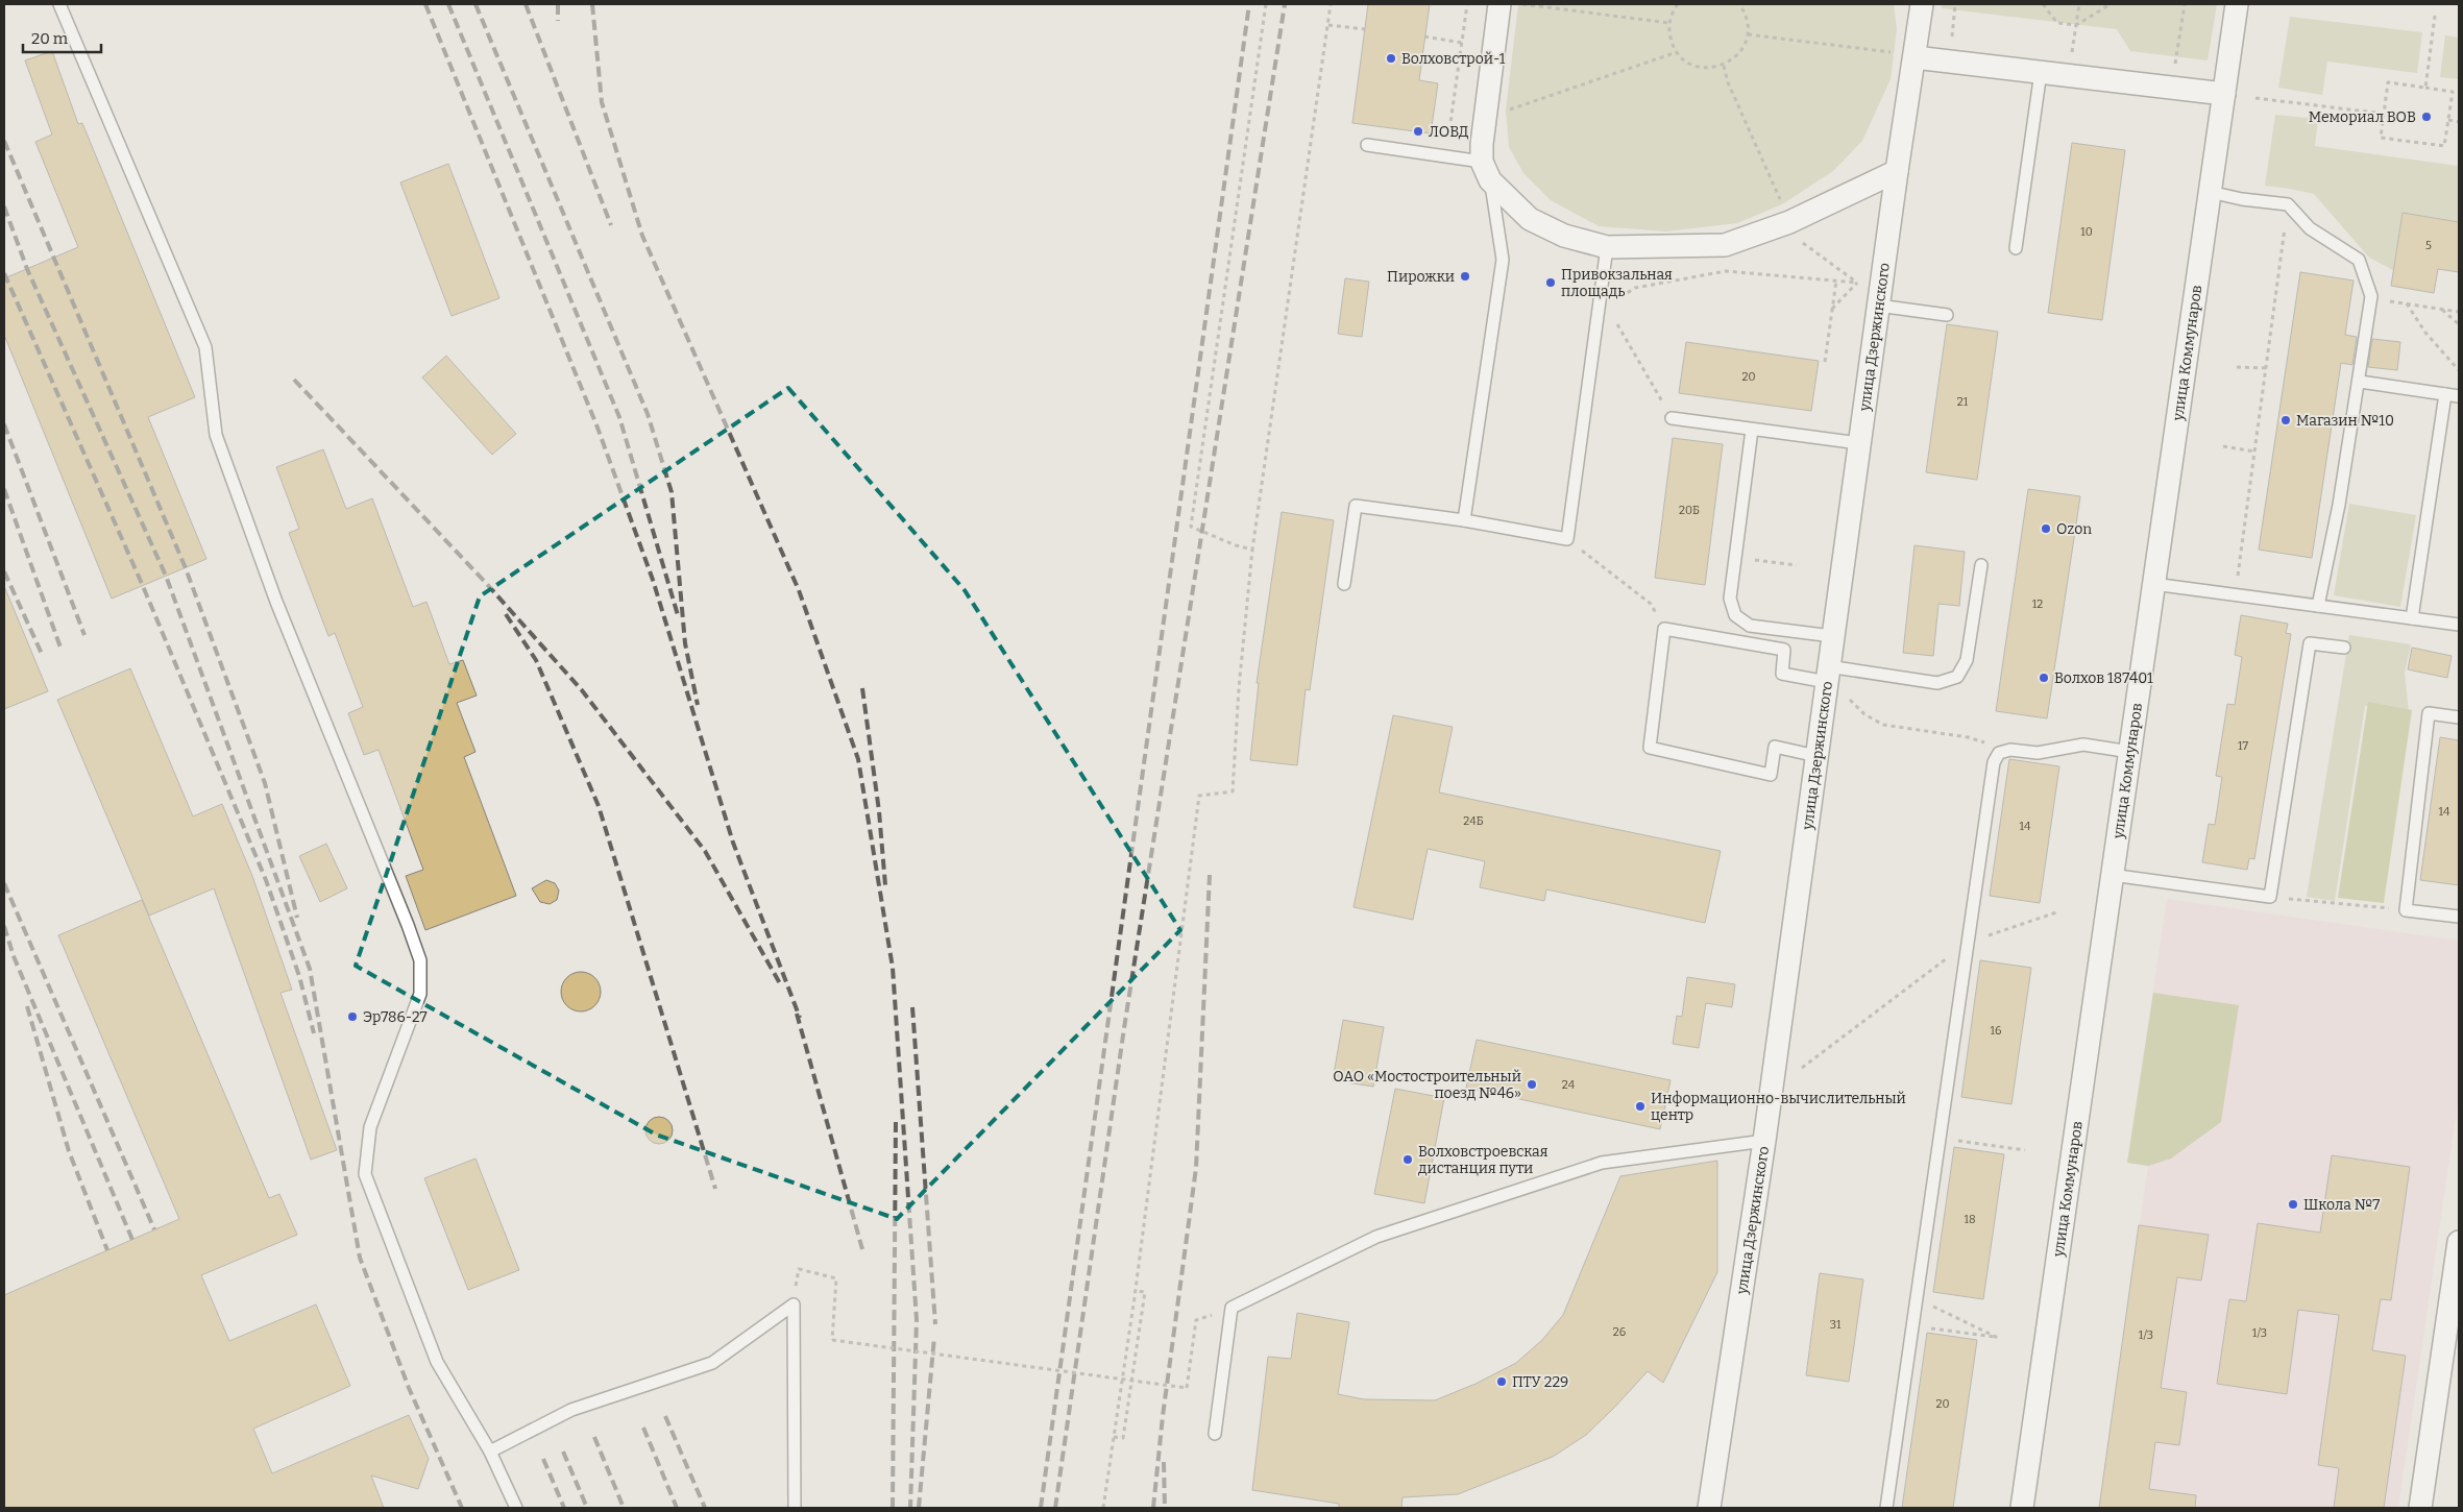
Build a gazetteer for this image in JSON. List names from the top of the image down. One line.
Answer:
{"streets":{"street":["улица Дзержинского","улица Коммунаров"]},"places":["Волховстрой-1","Мемориал ВОВ","ЛОВД","Пирожки","Привокзальная площадь","Магазин №10","Ozon","Волхов 187401","Эр786-27","ОАО «Мостостроительный поезд №46»","Информационно-вычислительный центр","Волховстроевская дистанция пути","Школа №7","ПТУ 229"],"house_numbers":["10","5","20","21","20Б","12","17","14","24Б","14","16","24","18","31","26","1/3","1/3","20"],"scale_bar":"20 m"}
